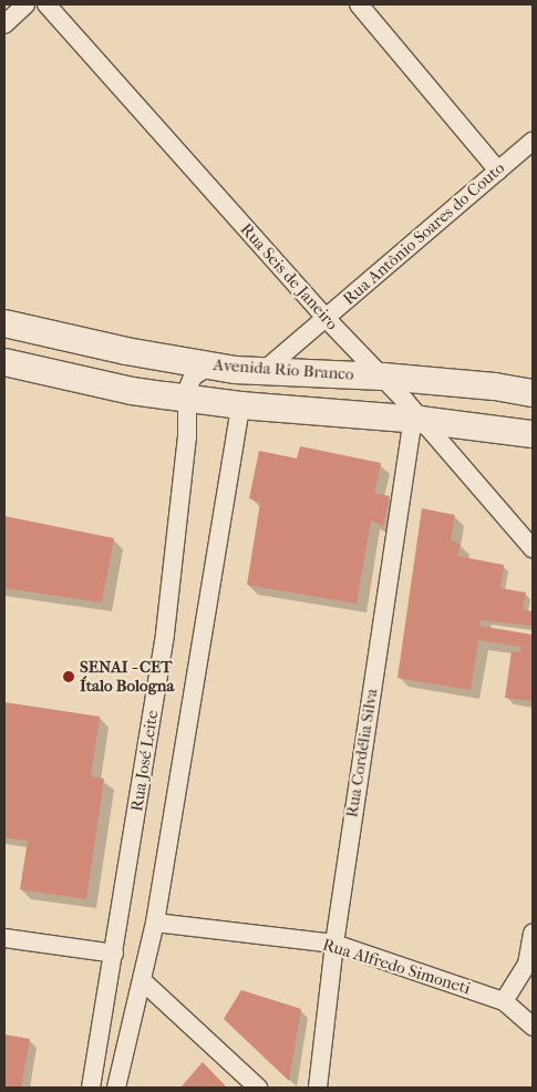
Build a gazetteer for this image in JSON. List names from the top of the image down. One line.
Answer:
{"streets":{"main road":["Avenida Rio Branco"],"street":["Rua Antônio Soares do Couto","Rua Seis de Janeiro","Rua Cordélia Silva","Rua José Leite","Rua Alfredo Simoneti"]},"crossings":[["Rua Antônio Soares do Couto","Rua Seis de Janeiro"],["Rua Antônio Soares do Couto","Avenida Rio Branco"],["Rua Seis de Janeiro","Avenida Rio Branco"],["Rua Seis de Janeiro","Rua Cordélia Silva"],["Rua Cordélia Silva","Rua Alfredo Simoneti"]],"places":["SENAI - CET Ítalo Bologna"]}
